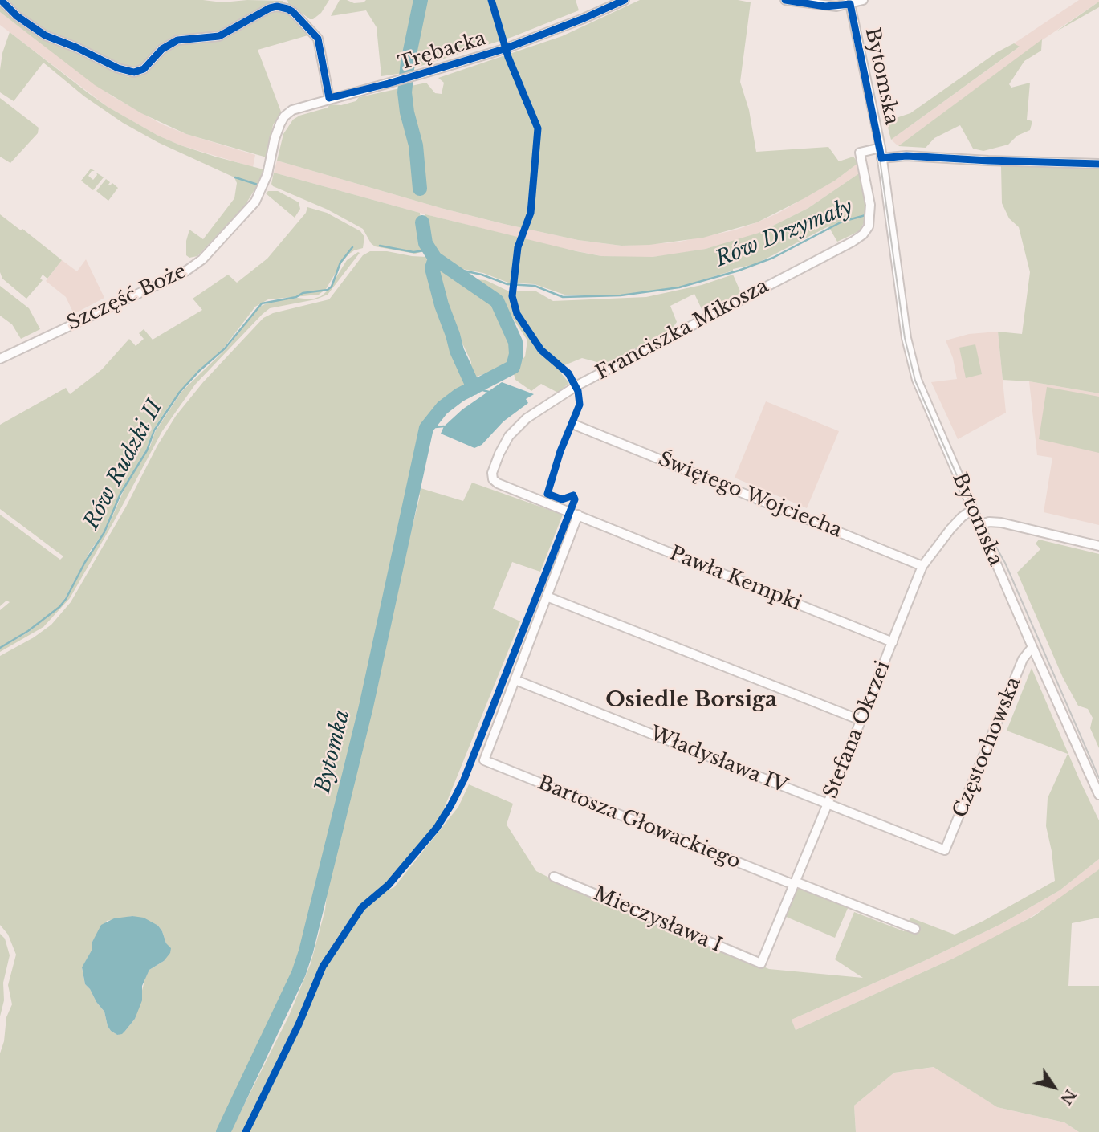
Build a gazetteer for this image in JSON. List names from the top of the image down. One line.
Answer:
{"streets":{"street":["Trębacka","Bytomska","Szczęść Boże","Franciszka Mikosza","Świętego Wojciecha","Pawła Kempki","Stefana Okrzei","Częstochowska","Władysława IV","Bartosza Głowackiego","Mieczysława I"]},"crossings":[["Trębacka","Szczęść Boże"],["Bytomska","Franciszka Mikosza"],["Bytomska","Stefana Okrzei"],["Bytomska","Częstochowska"],["Franciszka Mikosza","Pawła Kempki"],["Świętego Wojciecha","Stefana Okrzei"],["Pawła Kempki","Stefana Okrzei"],["Stefana Okrzei","Władysława IV"],["Stefana Okrzei","Bartosza Głowackiego"],["Stefana Okrzei","Mieczysława I"],["Częstochowska","Władysława IV"],["Władysława IV","Bartosza Głowackiego"]],"districts":["Osiedle Borsiga"],"water":["Rów Drzymały","Rów Rudzki II","Bytomka"],"north":"bottom right"}
